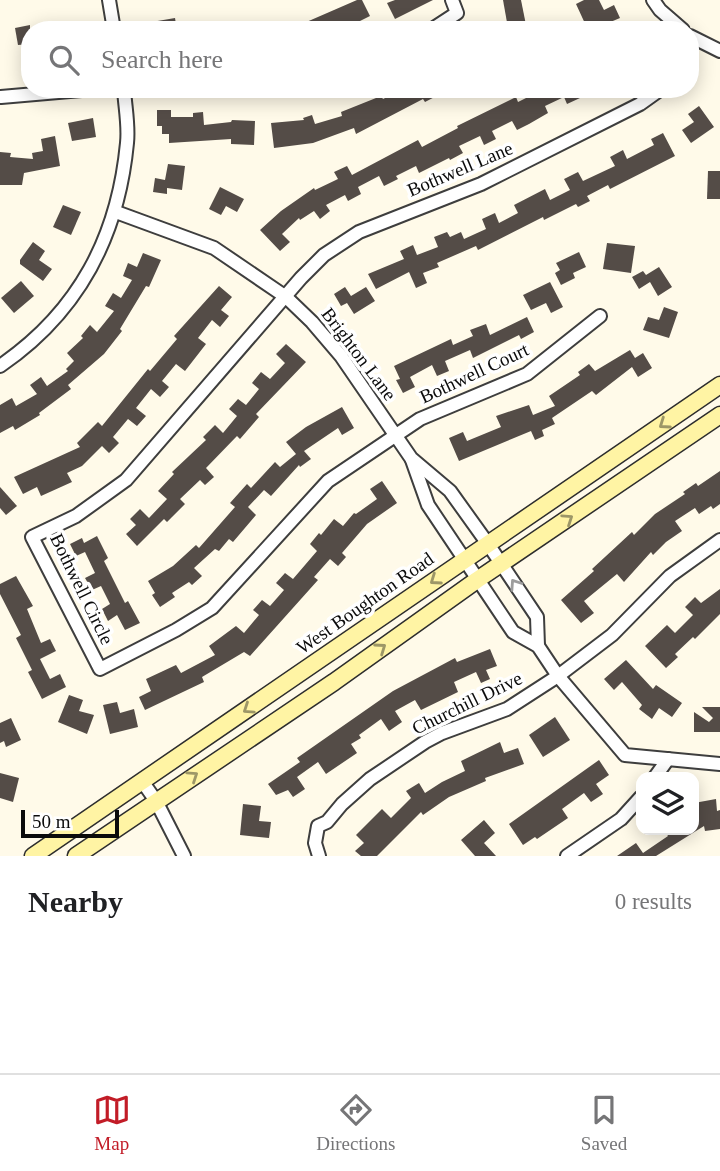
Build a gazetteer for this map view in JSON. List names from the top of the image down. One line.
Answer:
{"streets":{"main road":["West Boughton Road"],"street":["Bothwell Lane","Brighton Lane","Bothwell Court","Bothwell Circle","Churchill Drive"]},"crossings":[["Bothwell Lane","Brighton Lane"],["Bothwell Lane","Bothwell Circle"],["Brighton Lane","Bothwell Court"],["Brighton Lane","Bothwell Circle"],["Brighton Lane","West Boughton Road"],["Brighton Lane","Churchill Drive"],["Bothwell Court","Bothwell Circle"]],"scale_bar":"50 m","page":{"search":"Search here","scale":"50 m","heading":["Nearby","0 results"],"nav":["Map","Directions","Saved"]}}
